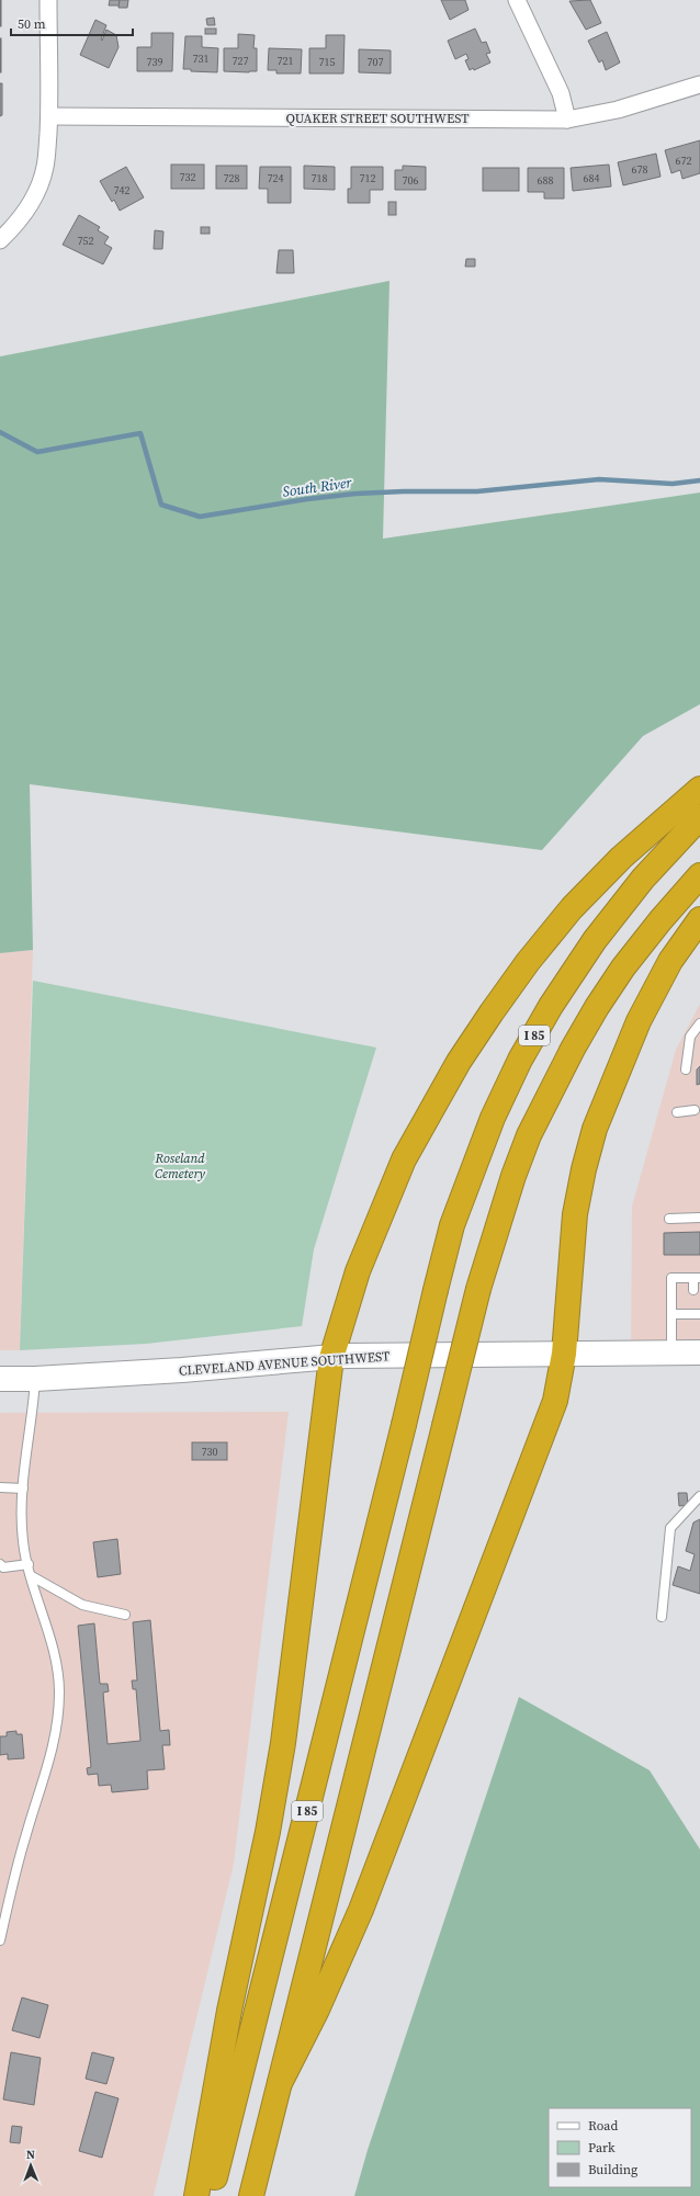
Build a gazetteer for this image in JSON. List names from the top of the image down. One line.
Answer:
{"streets":{"highway":["I 85"],"main road":["CLEVELAND AVENUE SOUTHWEST"],"street":["QUAKER STREET SOUTHWEST"]},"water":["South River"],"parks":["Roseland Cemetery"],"house_numbers":["731","727","721","739","715","707","672","678","732","728","724","718","712","684","706","688","742","752","730"],"legend":["Road","Park","Building"],"scale_bar":"50 m","north":"top"}
